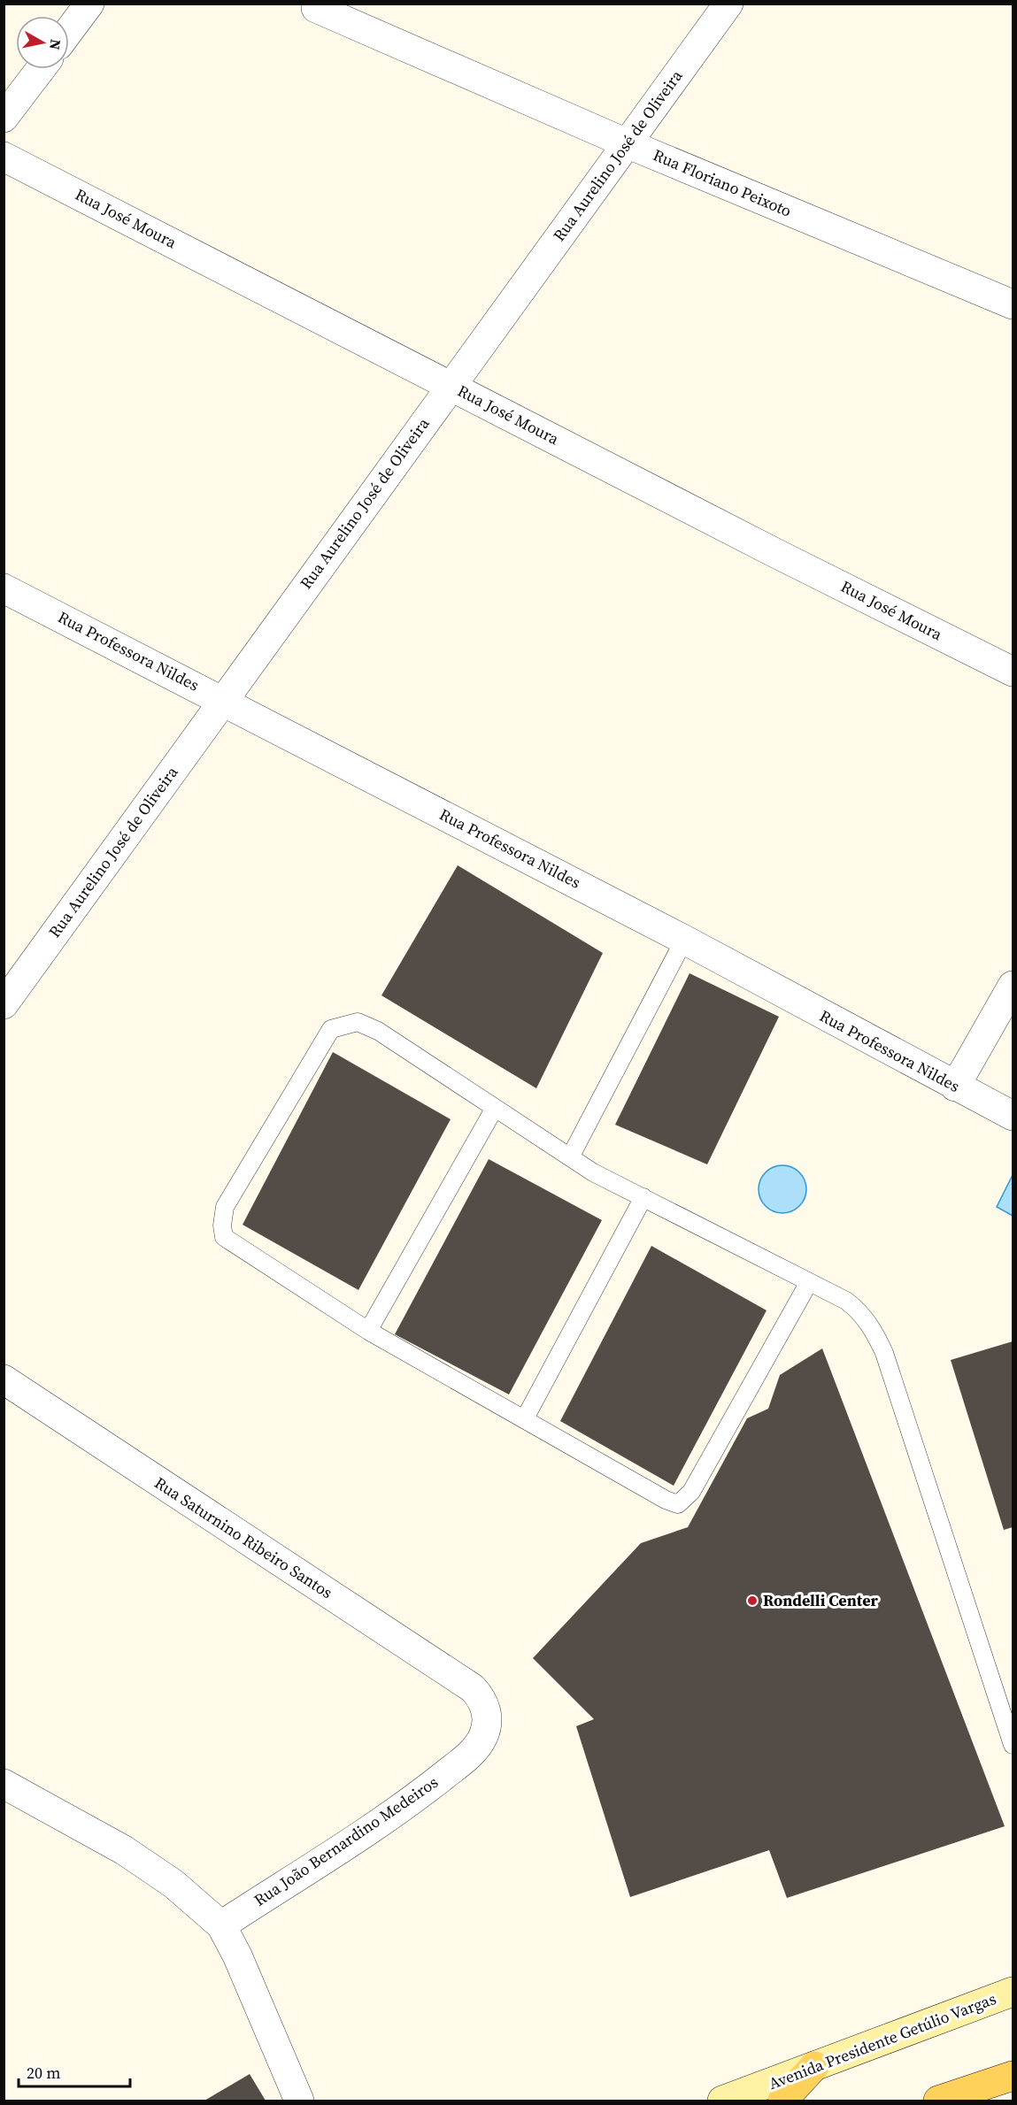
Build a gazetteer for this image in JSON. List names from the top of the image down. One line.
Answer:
{"streets":{"street":["Rua Aurelino José de Oliveira","Rua Floriano Peixoto","Rua José Moura","Rua Professora Nildes","Rua Saturnino Ribeiro Santos","Rua João Bernardino Medeiros","Avenida Presidente Getúlio Vargas"]},"crossings":[["Rua Aurelino José de Oliveira","Rua Floriano Peixoto"],["Rua Aurelino José de Oliveira","Rua José Moura"],["Rua Aurelino José de Oliveira","Rua Professora Nildes"],["Rua Saturnino Ribeiro Santos","Rua João Bernardino Medeiros"]],"places":["Rondelli Center"],"scale_bar":"20 m","north":"right"}
